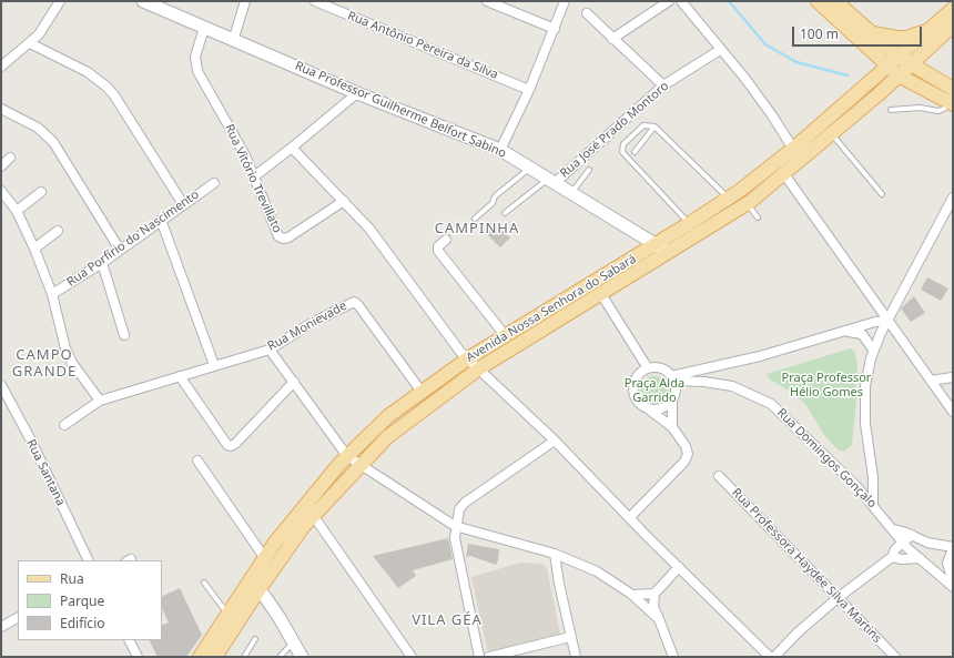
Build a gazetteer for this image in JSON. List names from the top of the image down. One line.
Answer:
{"streets":{"main road":["Avenida Nossa Senhora do Sabará"],"street":["Rua Antônio Pereira da Silva","Rua Professor Guilherme Belfort Sabino","Rua José Prado Montoro","Rua Vitório Trevillato","Rua Porfírio do Nascimento","Rua Monievade","Rua Domingos Gonçalo","Rua Santana","Rua Professora Haydée Silva Martins"]},"crossings":[["Rua Professor Guilherme Belfort Sabino","Rua José Prado Montoro"],["Rua Professor Guilherme Belfort Sabino","Rua Vitório Trevillato"],["Rua Professor Guilherme Belfort Sabino","Avenida Nossa Senhora do Sabará"],["Avenida Nossa Senhora do Sabará","Rua Monievade"]],"districts":["CAMPINHA","CAMPO GRANDE","VILA GÉA"],"parks":["Praça Professor Hélio Gomes","Praça Alda Garrido"],"legend":["Rua","Parque","Edifício"],"scale_bar":"100 m"}
